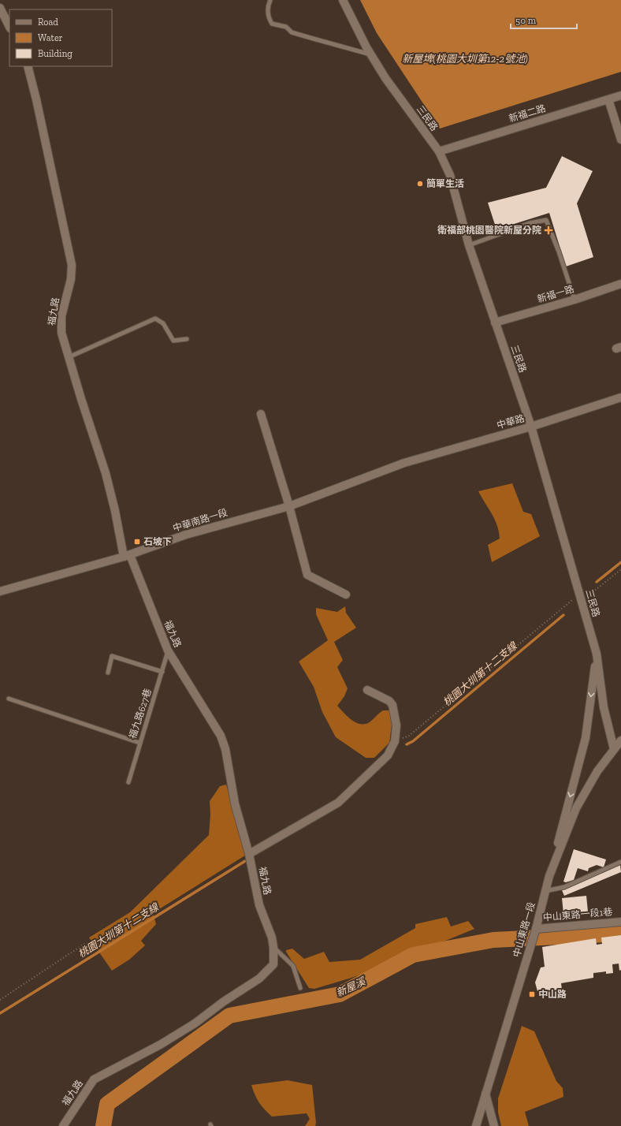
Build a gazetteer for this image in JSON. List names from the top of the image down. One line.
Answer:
{"streets":{"street":["新福二路","三民路","新福一路","福九路","中華路","中華南路一段","中山東路一段1巷","中山東路一段"],"lane":["福九路627巷"]},"crossings":[["新福二路","三民路"],["三民路","新福一路"],["三民路","中華路"],["三民路","中山東路一段"],["福九路","中華南路一段"],["福九路","福九路627巷"],["中華路","中華南路一段"],["中山東路一段1巷","中山東路一段"]],"water":["新屋埤(桃園大圳第12-2號池)","桃園大圳第十二支線","新屋溪"],"places":{"other":["簡單生活"],"health":["衛福部桃園醫院新屋分院"],"transit":["石坡下","中山路"]},"legend":["Road","Water","Building"],"scale_bar":"50 m"}
